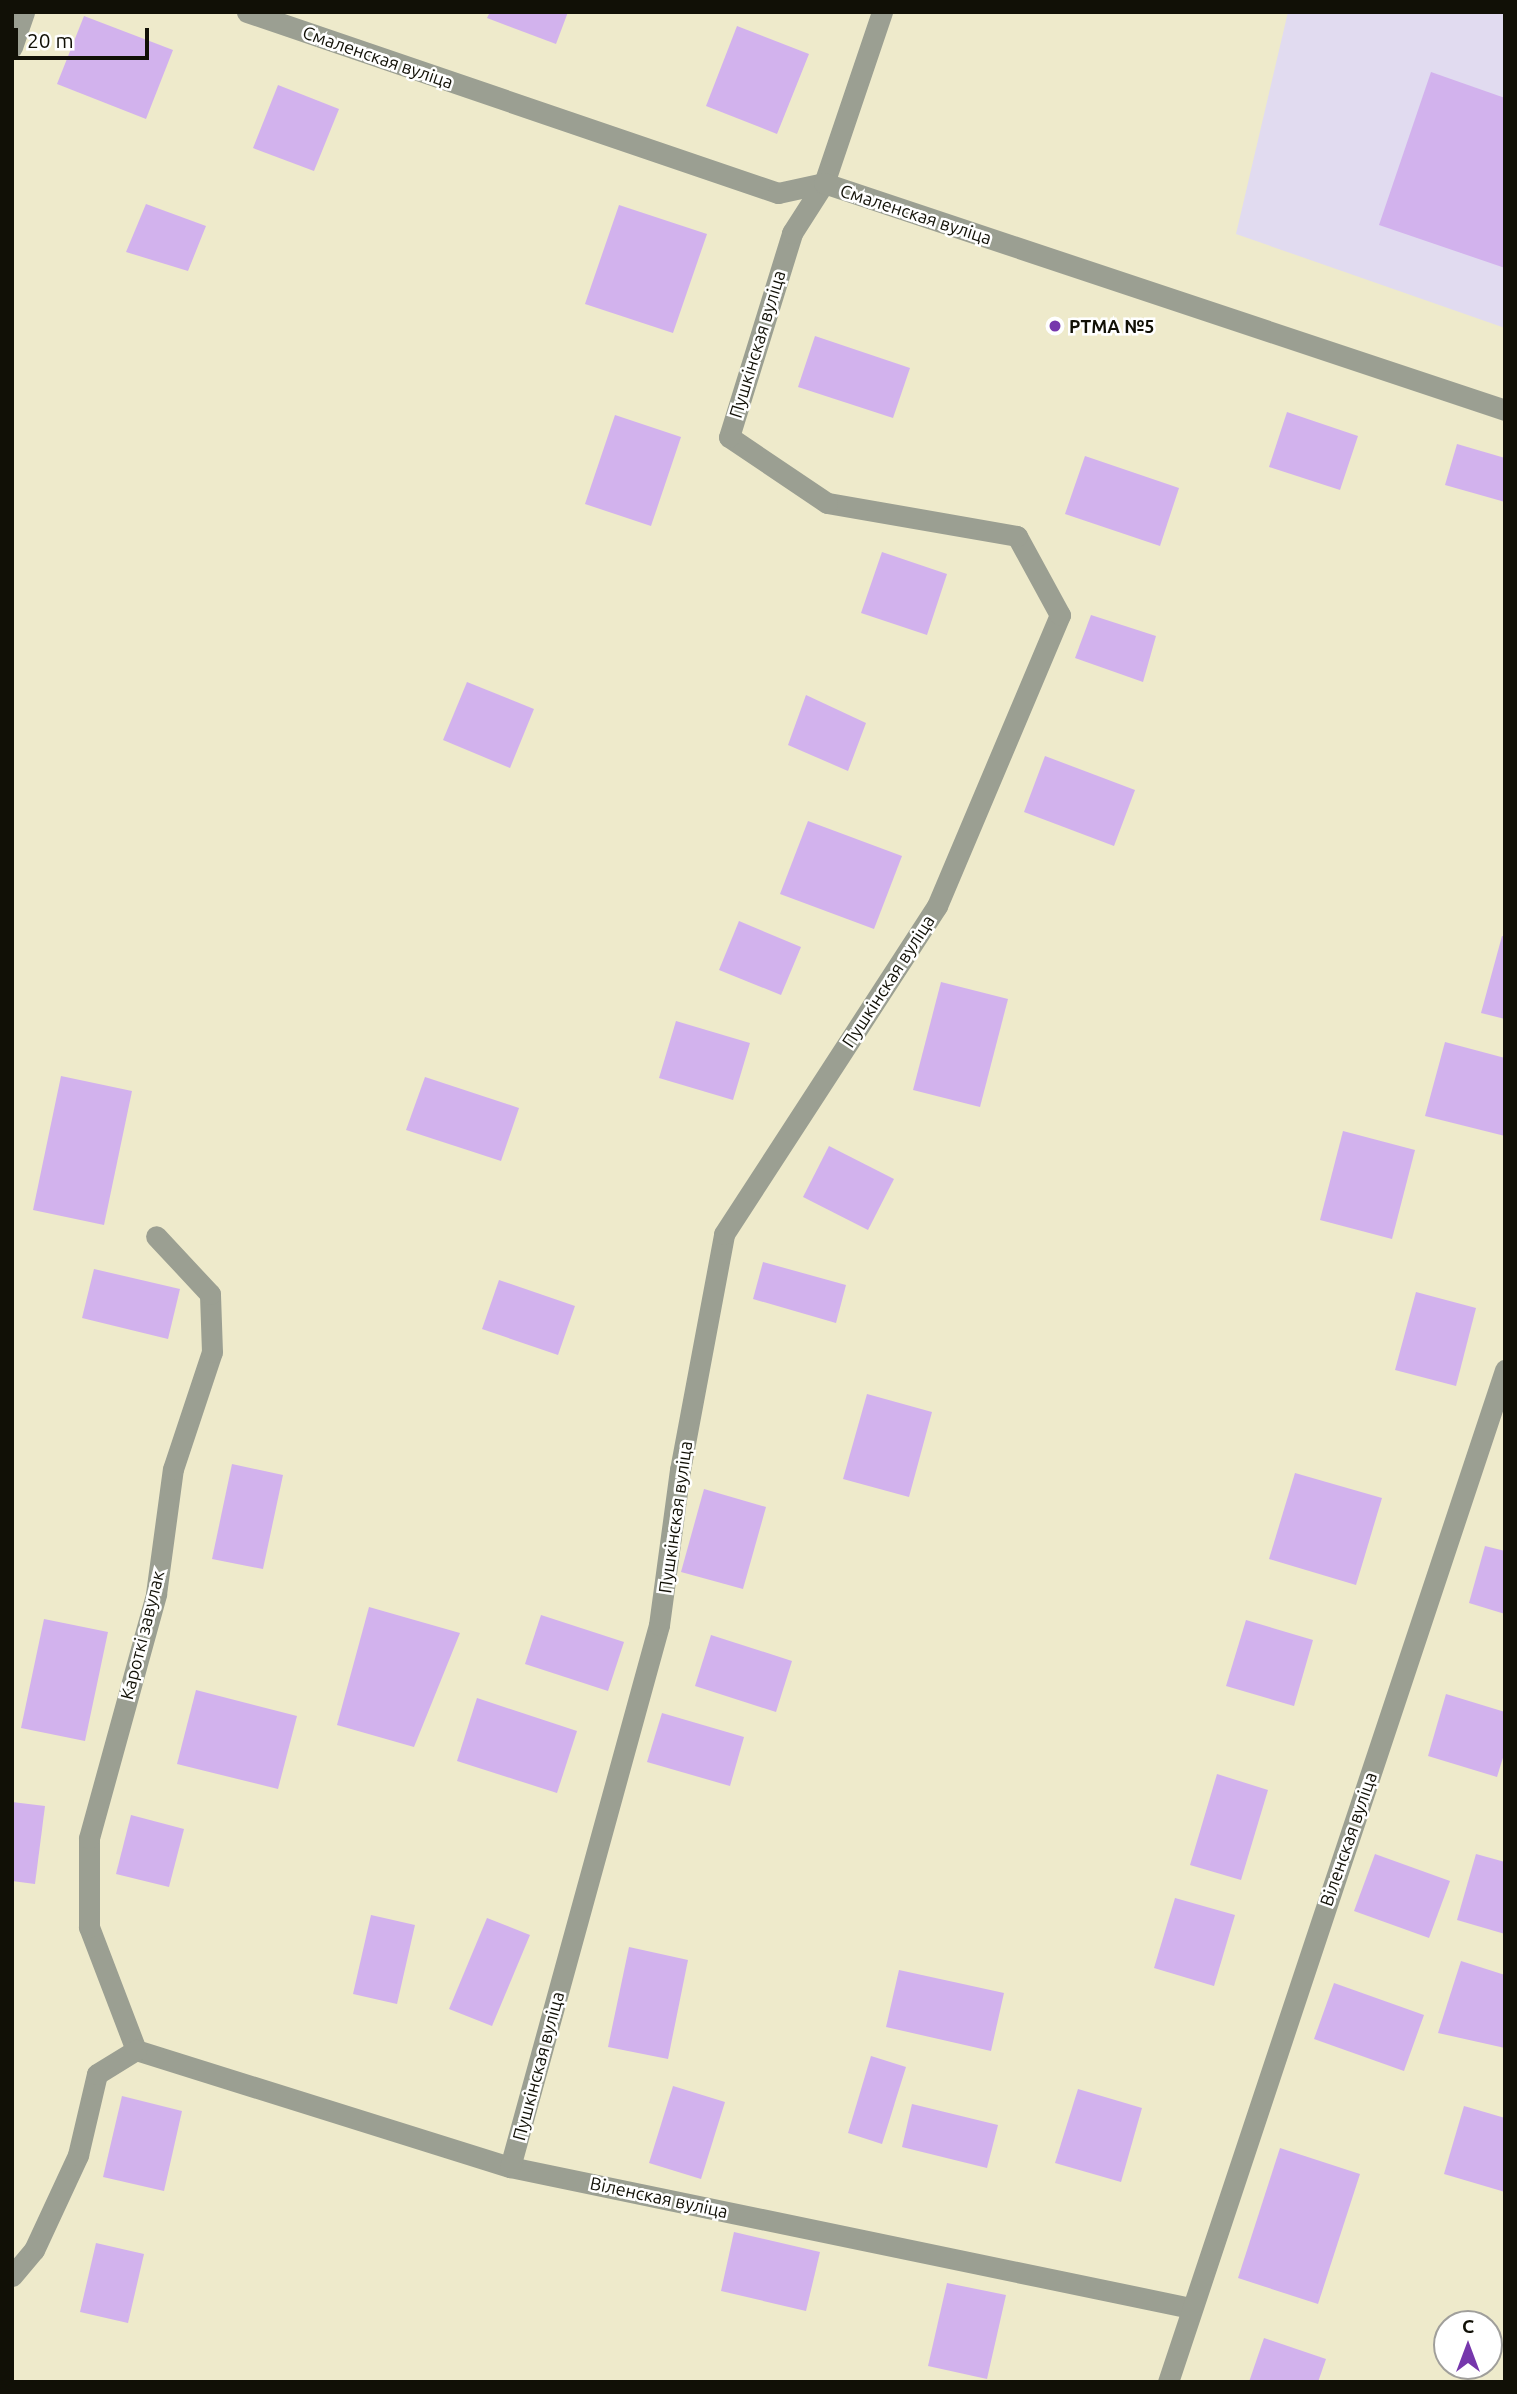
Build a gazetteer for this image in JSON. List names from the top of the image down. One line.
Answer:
{"streets":{"street":["Смаленская вуліца","Пушкінская вуліца","Кароткі завулак","Віленская вуліца"]},"crossings":[["Смаленская вуліца","Пушкінская вуліца"],["Пушкінская вуліца","Віленская вуліца"],["Кароткі завулак","Віленская вуліца"]],"places":["РТМА №5"],"scale_bar":"20 m","north":"top"}
